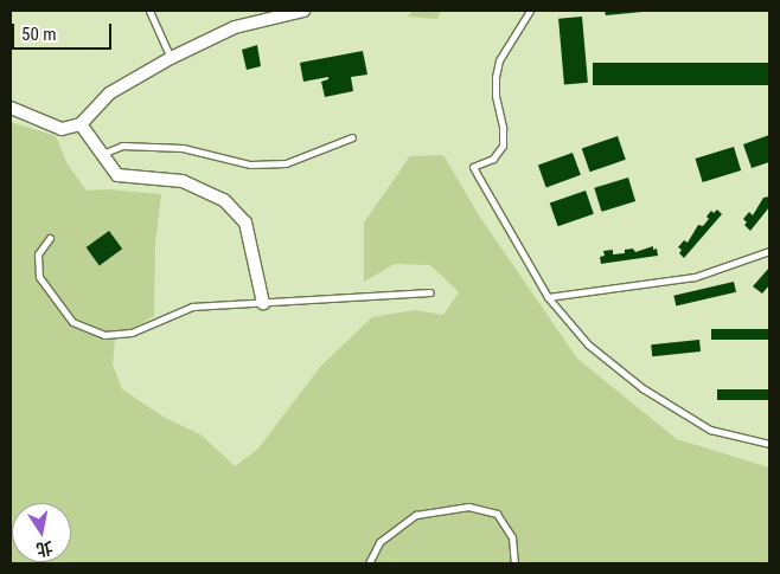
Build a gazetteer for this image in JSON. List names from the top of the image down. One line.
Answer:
{"scale_bar":"50 m","north":"bottom"}
